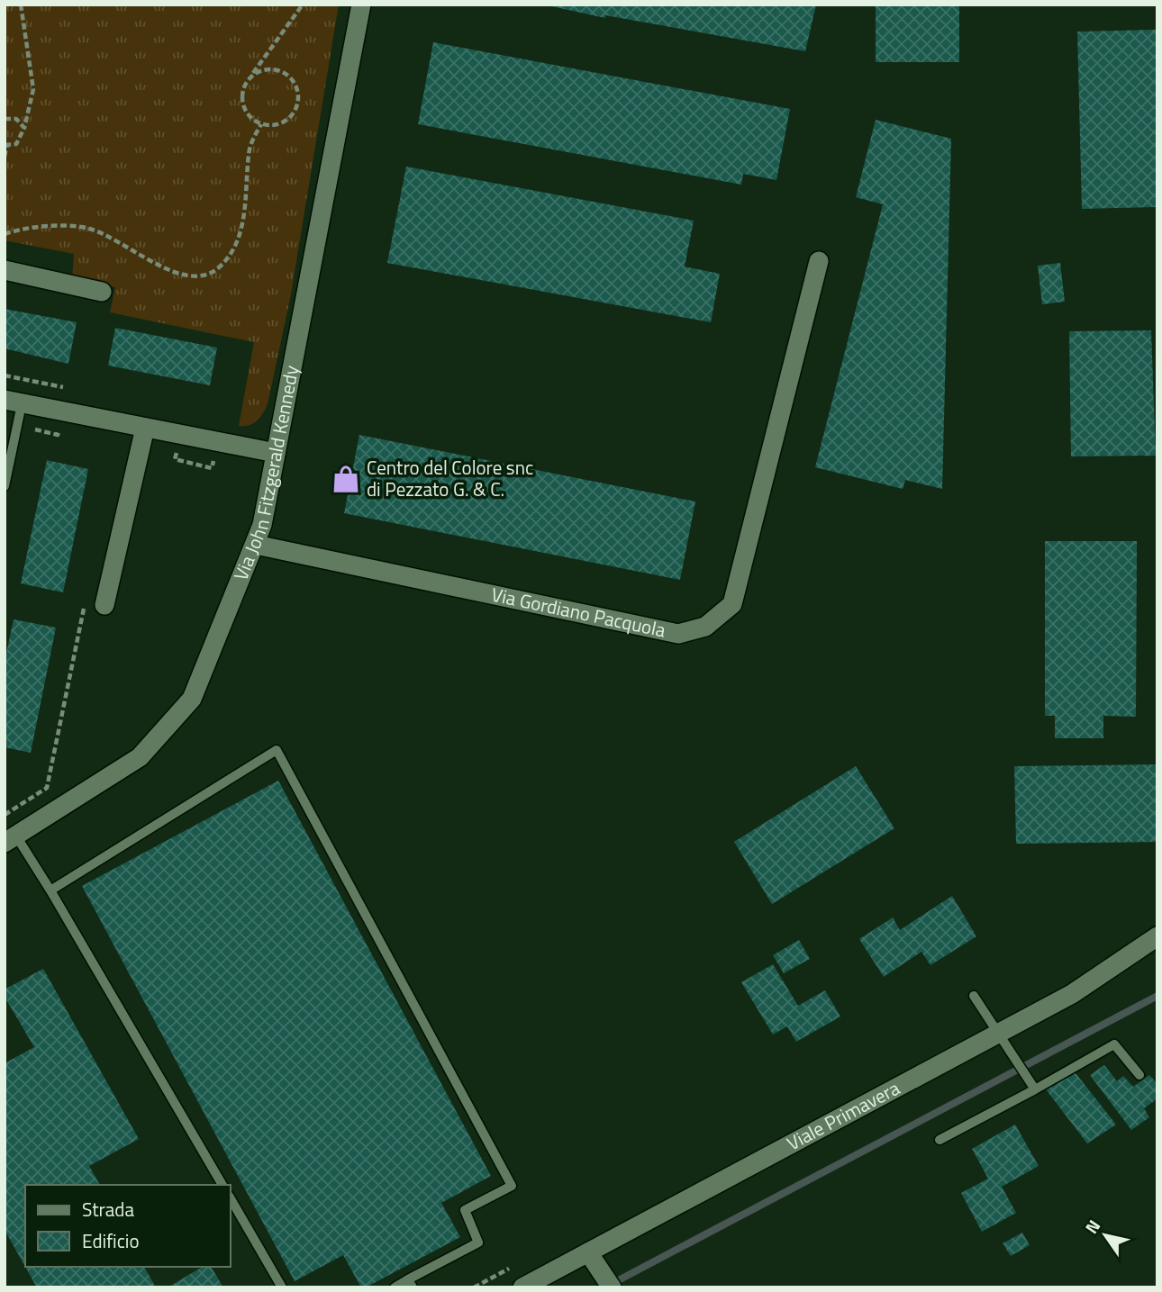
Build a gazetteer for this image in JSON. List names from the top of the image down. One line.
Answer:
{"streets":{"street":["Via John Fitzgerald Kennedy","Via Gordiano Pacquola","Viale Primavera"]},"crossings":[["Via John Fitzgerald Kennedy","Via Gordiano Pacquola"]],"places":{"shop":["Centro del Colore snc di Pezzato G. & C."]},"legend":["Strada","Edificio"],"north":"top left"}
